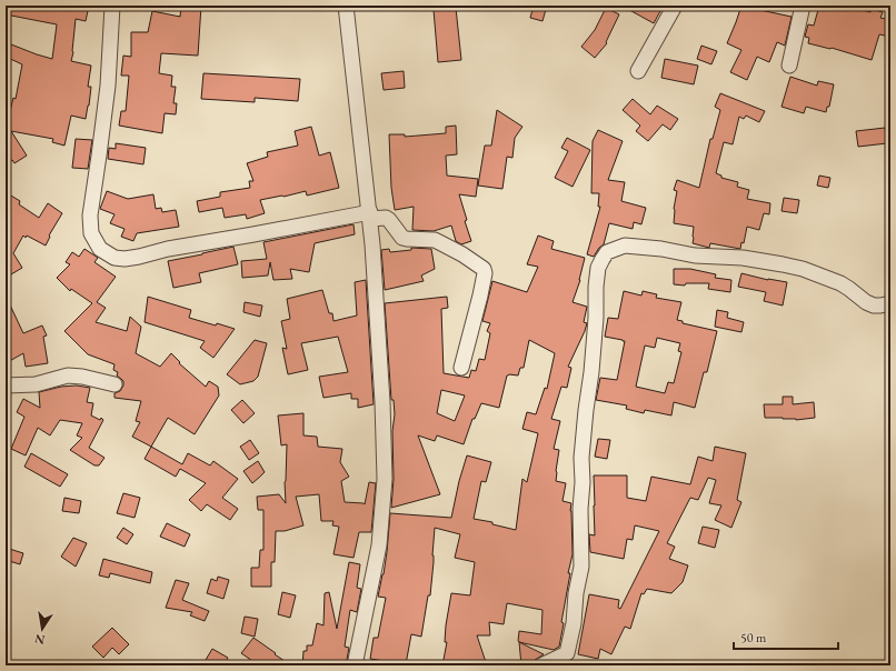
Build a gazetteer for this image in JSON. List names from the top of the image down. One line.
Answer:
{"scale_bar":"50 m","north":"bottom"}
